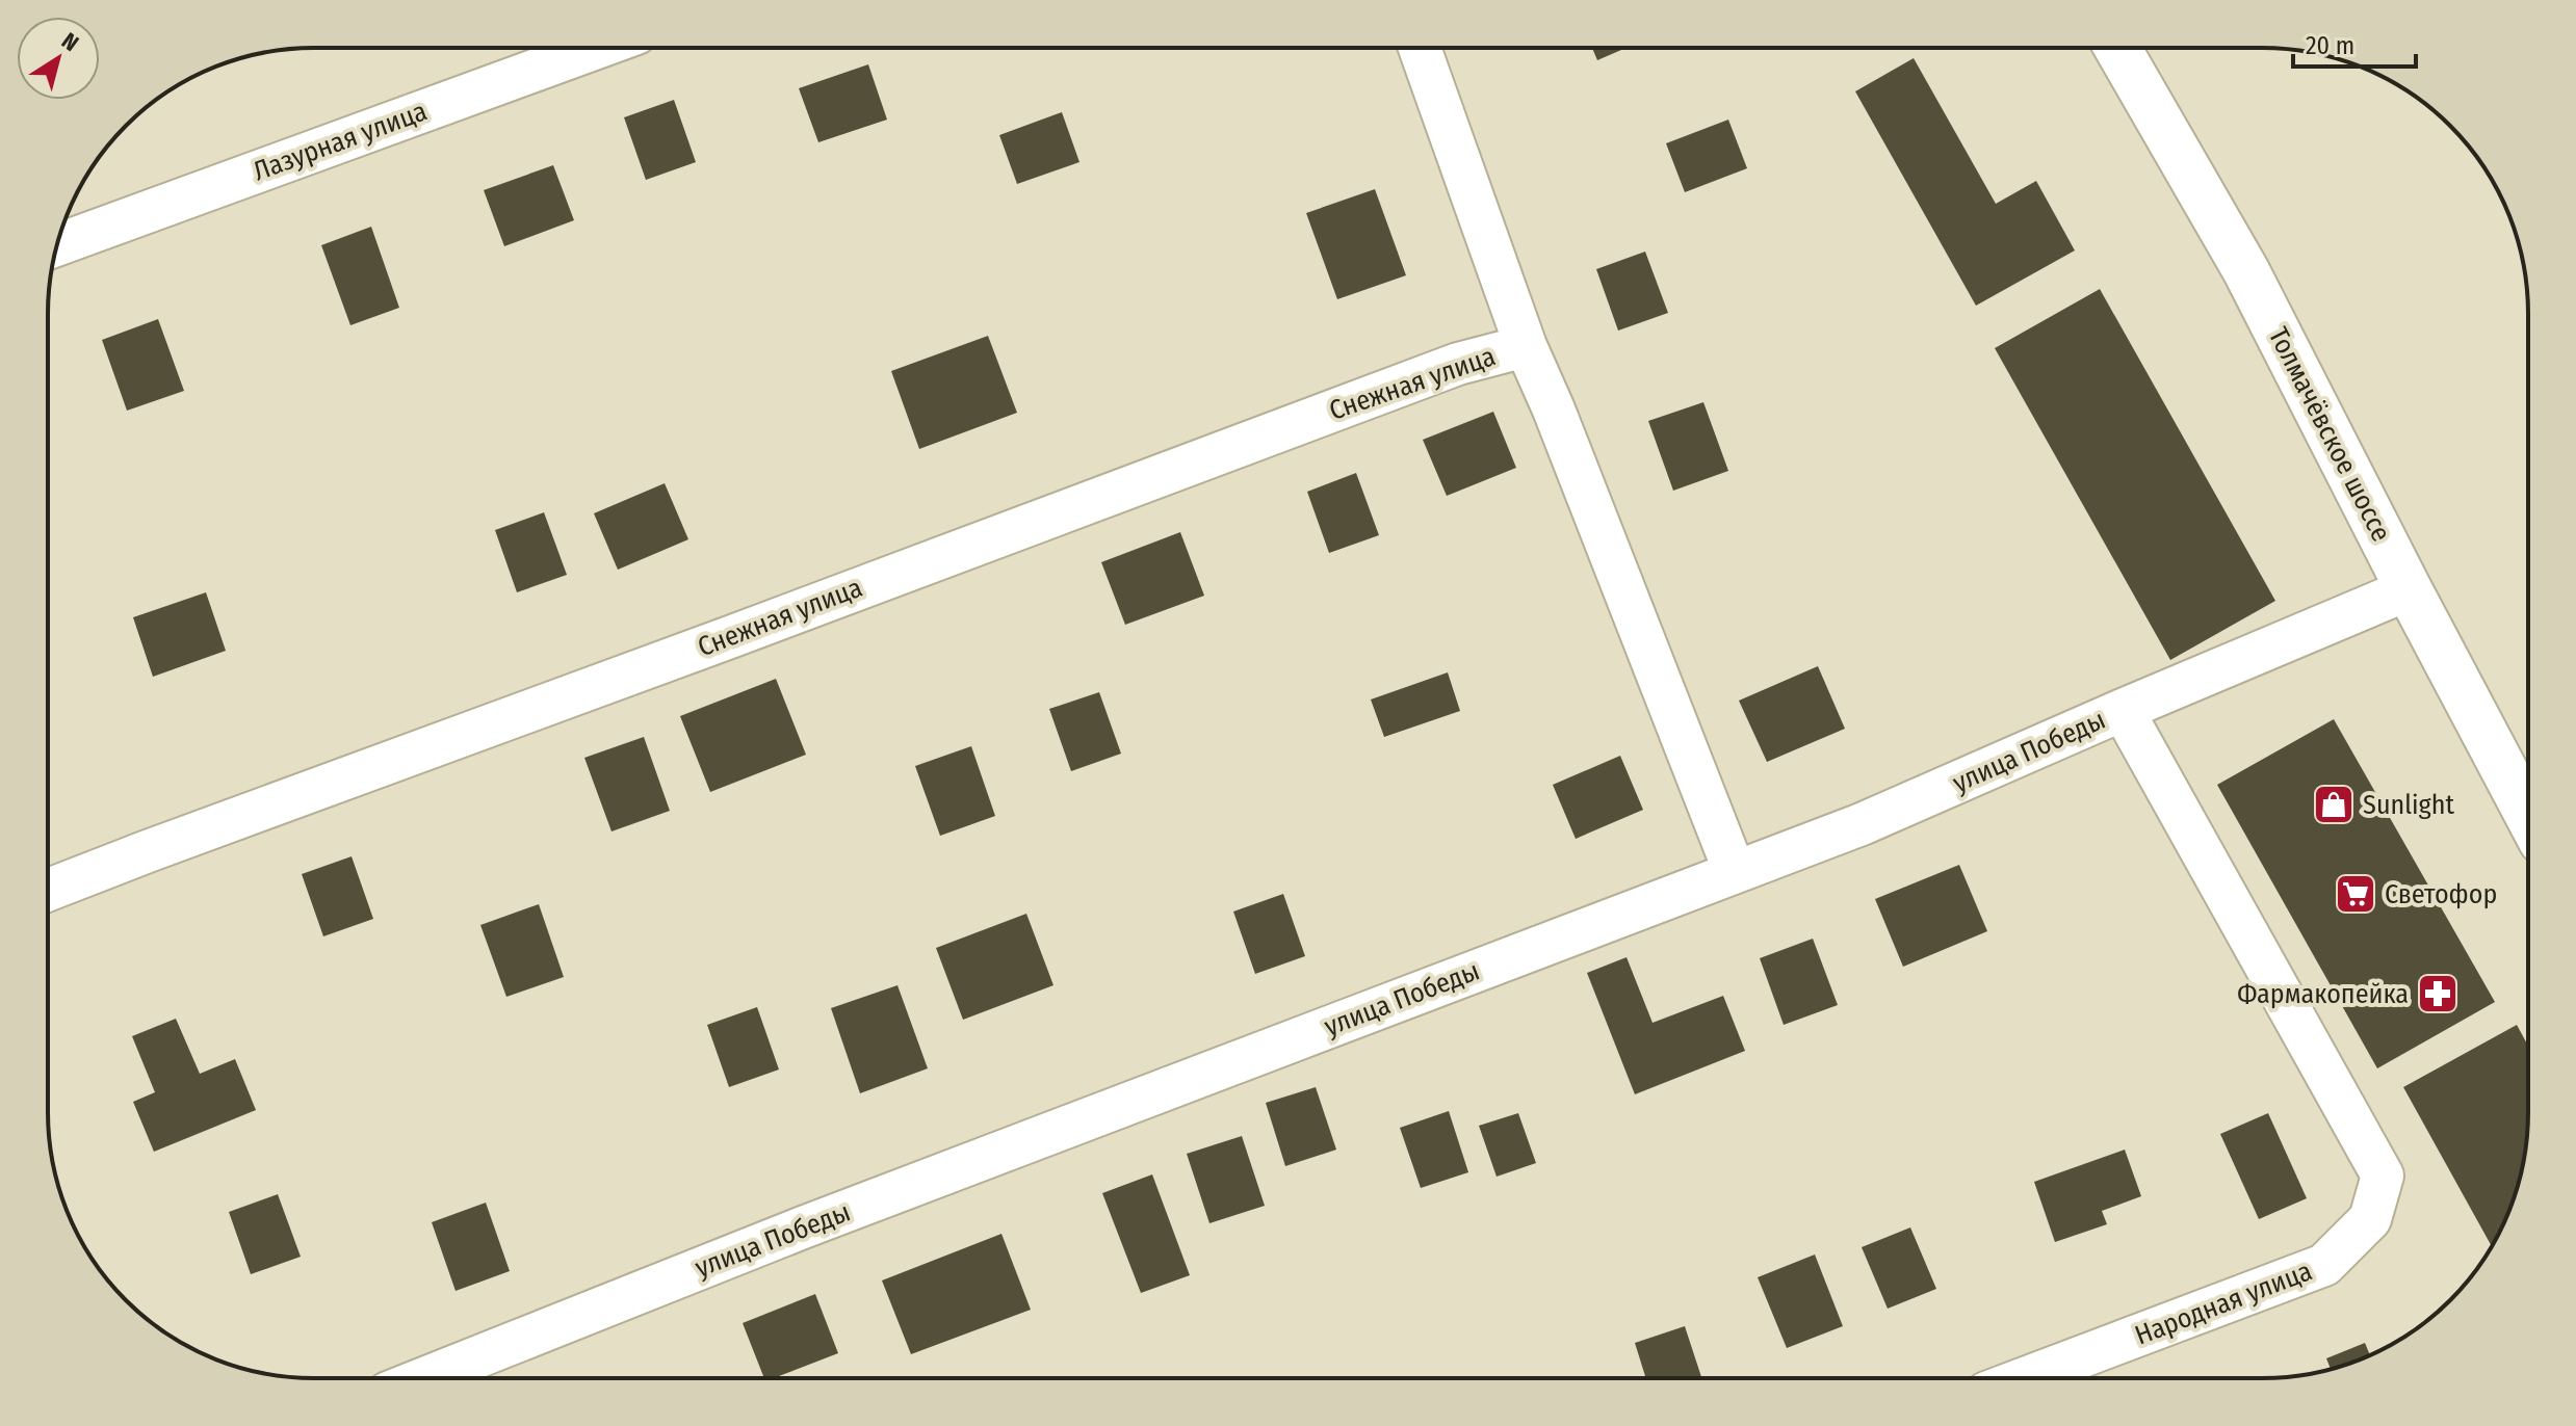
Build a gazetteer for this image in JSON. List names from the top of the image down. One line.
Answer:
{"streets":{"main road":["Толмачёвское шоссе"],"street":["Лазурная улица","Снежная улица","улица Победы","Народная улица"]},"crossings":[["Толмачёвское шоссе","улица Победы"],["улица Победы","Народная улица"]],"places":{"shop":["Sunlight"],"supermarket":["Светофор"],"pharmacy":["Фармакопейка"]},"scale_bar":"20 m","north":"top right"}
